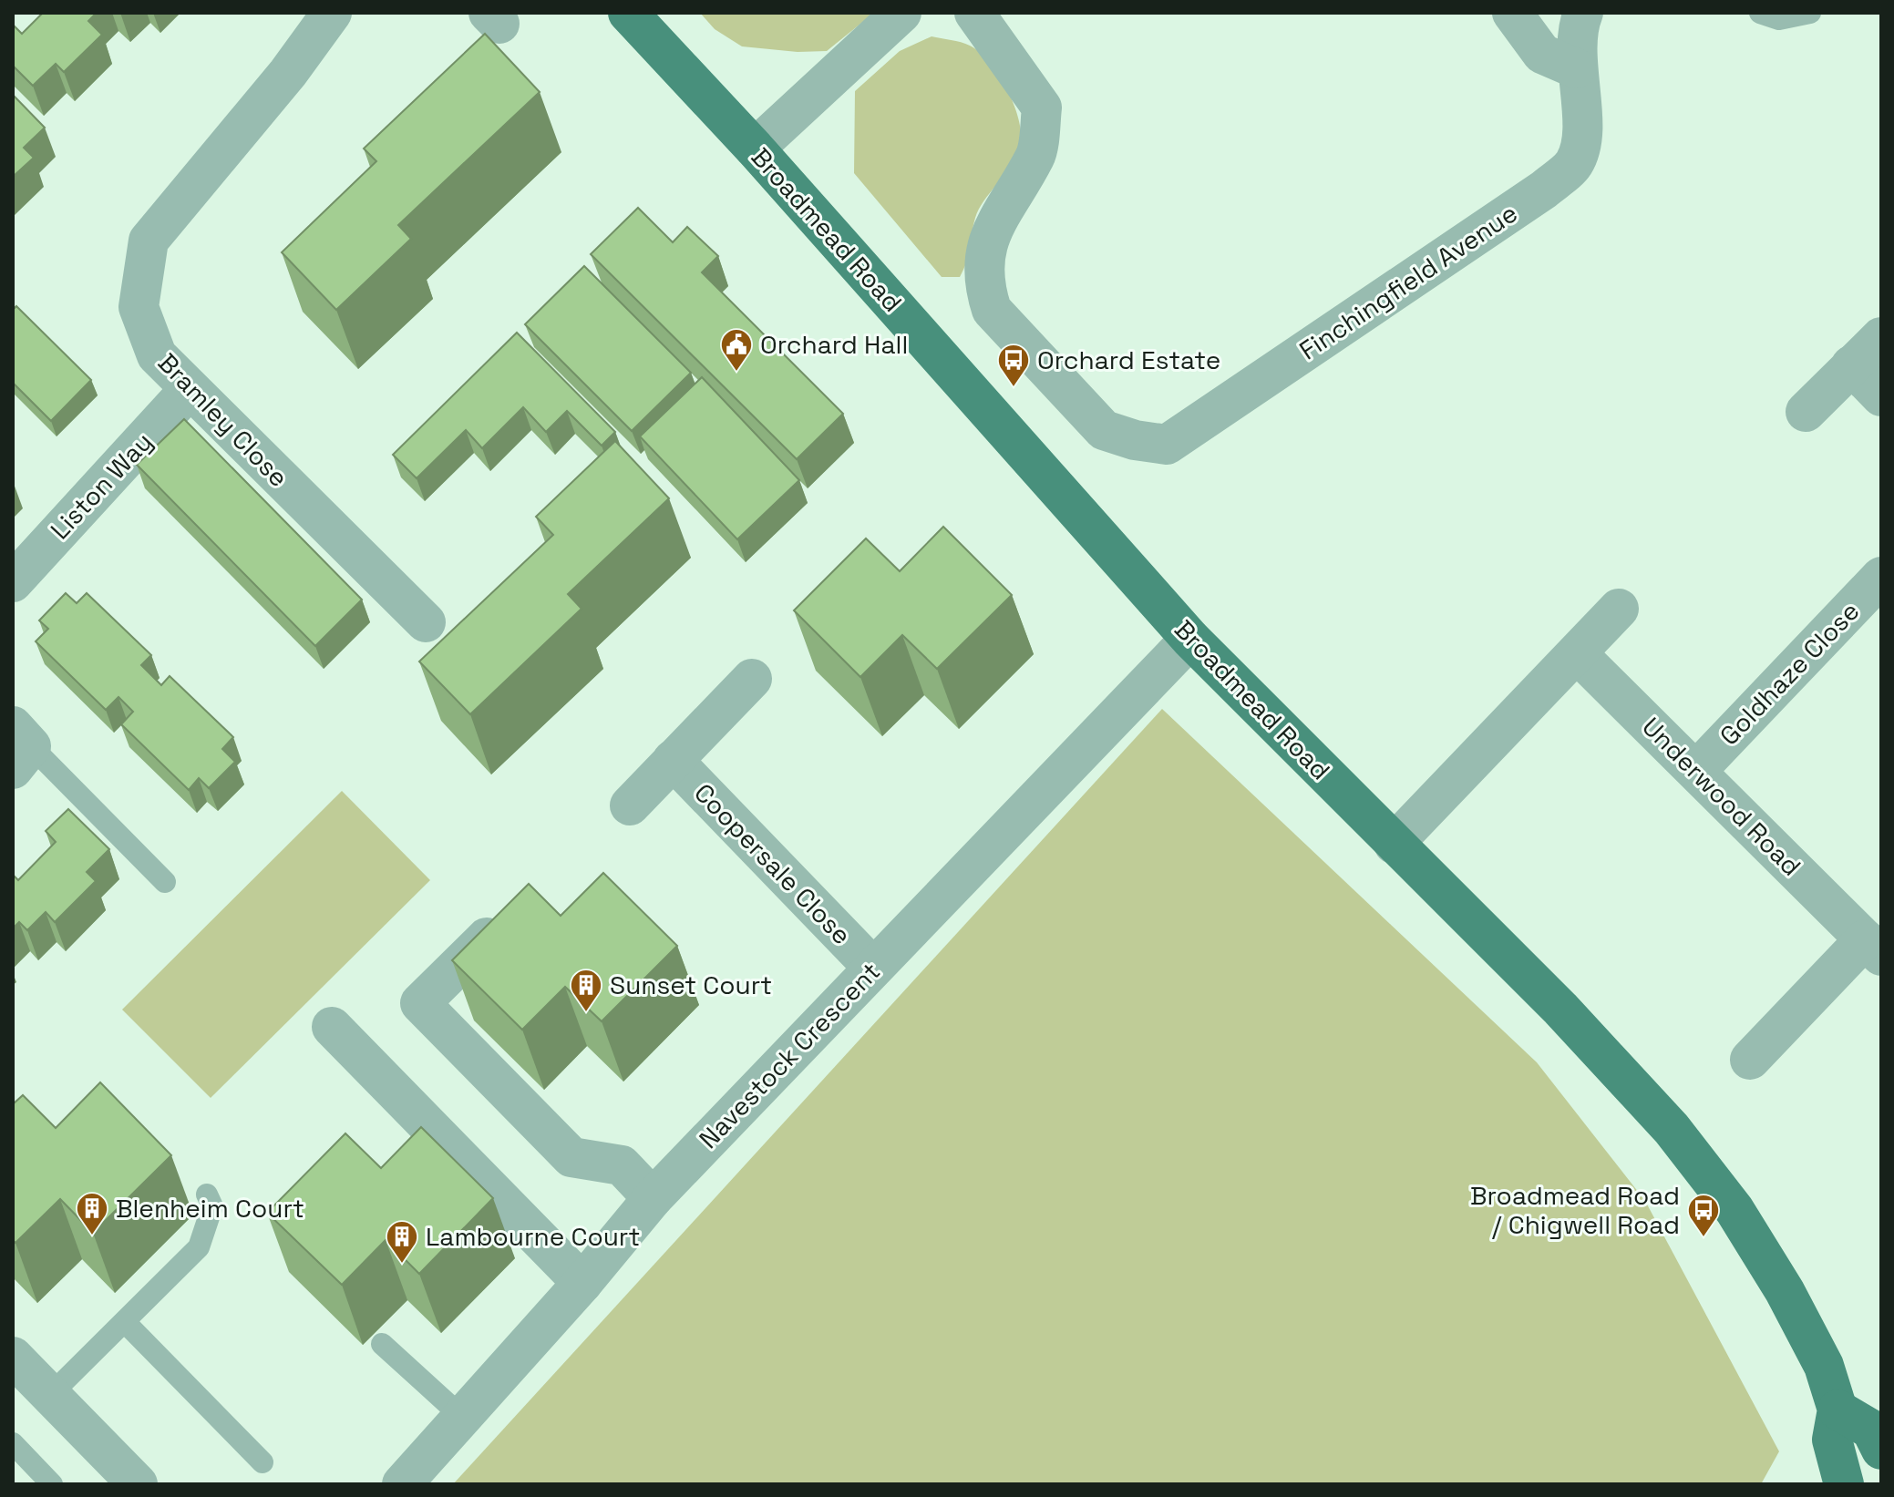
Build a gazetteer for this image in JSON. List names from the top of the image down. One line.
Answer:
{"streets":{"main road":["Broadmead Road"],"street":["Finchingfield Avenue","Bramley Close","Liston Way","Goldhaze Close","Underwood Road","Coopersale Close","Navestock Crescent"]},"crossings":[["Broadmead Road","Navestock Crescent"],["Bramley Close","Liston Way"],["Goldhaze Close","Underwood Road"],["Coopersale Close","Navestock Crescent"]],"places":{"public building":["Orchard Hall"],"bus stop":["Orchard Estate","Broadmead Road / Chigwell Road"],"building":["Sunset Court","Blenheim Court","Lambourne Court"]}}
